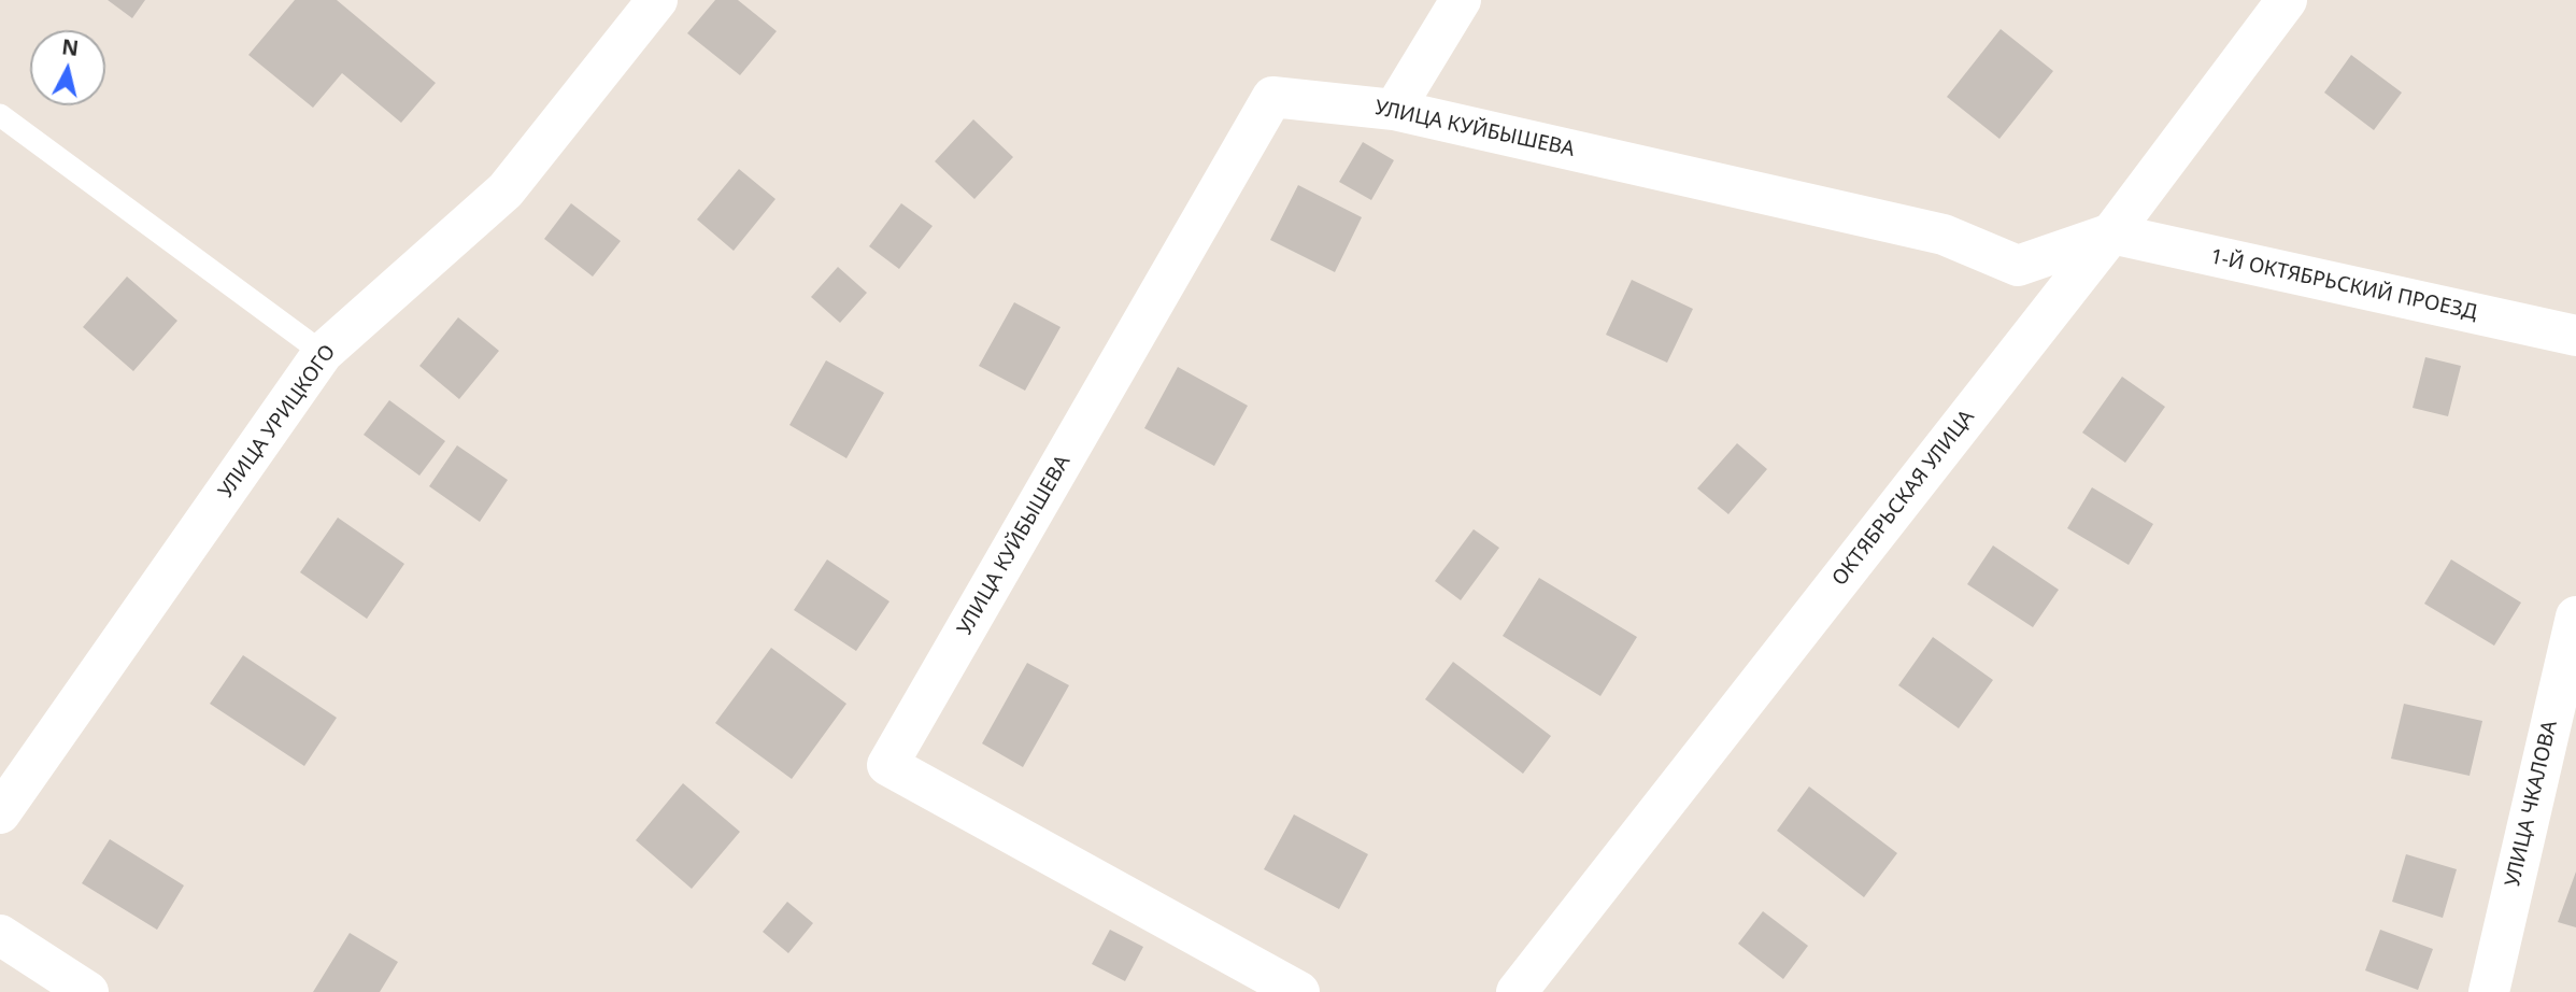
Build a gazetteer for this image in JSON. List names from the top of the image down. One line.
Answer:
{"streets":{"street":["УЛИЦА КУЙБЫШЕВА","1-Й ОКТЯБРЬСКИЙ ПРОЕЗД","УЛИЦА УРИЦКОГО","ОКТЯБРЬСКАЯ УЛИЦА","УЛИЦА ЧКАЛОВА"]},"crossings":[["УЛИЦА КУЙБЫШЕВА","1-Й ОКТЯБРЬСКИЙ ПРОЕЗД"],["УЛИЦА КУЙБЫШЕВА","ОКТЯБРЬСКАЯ УЛИЦА"],["1-Й ОКТЯБРЬСКИЙ ПРОЕЗД","ОКТЯБРЬСКАЯ УЛИЦА"]],"north":"top"}
